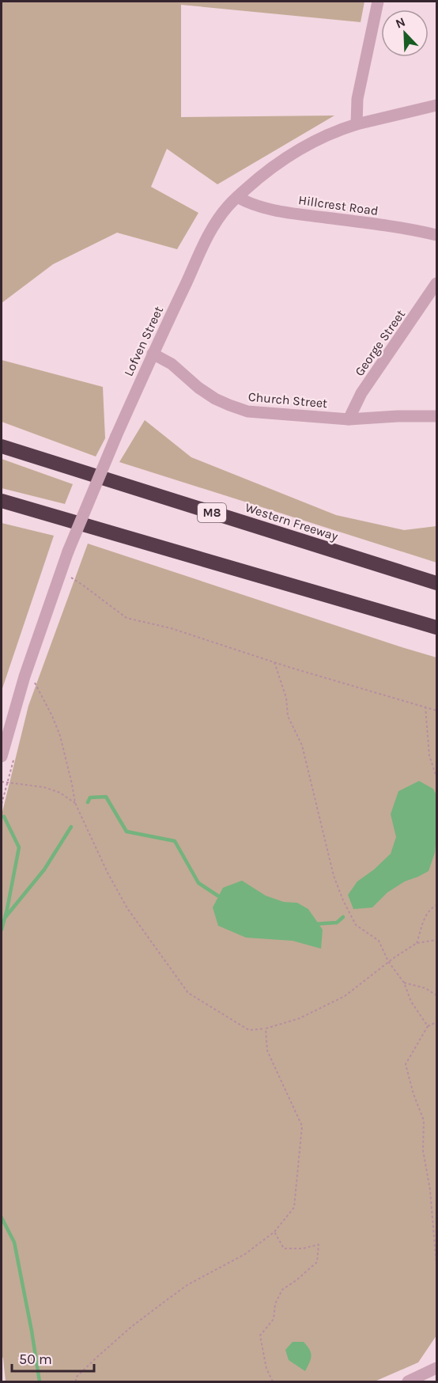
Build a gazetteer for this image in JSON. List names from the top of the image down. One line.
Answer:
{"streets":{"highway":["M8","Western Freeway"],"street":["Hillcrest Road","Lofven Street","George Street","Church Street"]},"crossings":[["Hillcrest Road","Lofven Street"],["Lofven Street","Church Street"],["George Street","Church Street"]],"scale_bar":"50 m","north":"top left"}
